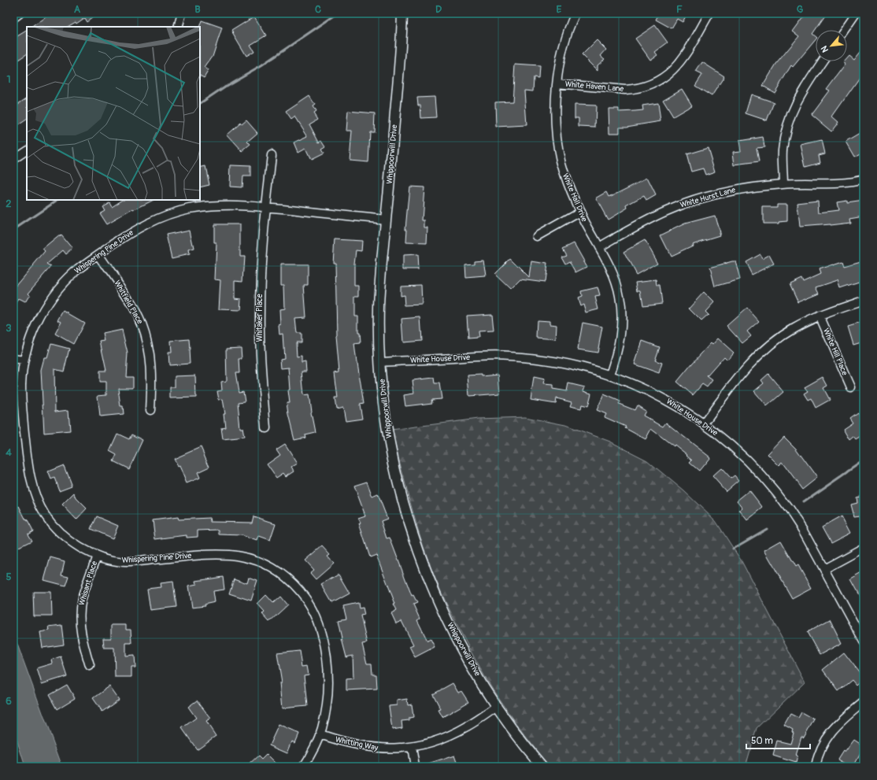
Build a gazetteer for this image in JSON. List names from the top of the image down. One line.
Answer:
{"streets":{"street":["White Haven Lane","Whippoorwill Drive","White Hall Drive","White Hurst Lane","Whispering Pine Drive","Whitfield Place","Whitaker Place","White Hill Place","White House Drive","Whisant Place","Whitting Way"]},"crossings":[["White Haven Lane","White Hall Drive"],["Whippoorwill Drive","Whispering Pine Drive"],["Whippoorwill Drive","White House Drive"],["Whippoorwill Drive","Whitting Way"],["White Hall Drive","White Hurst Lane"],["White Hall Drive","White House Drive"],["Whispering Pine Drive","Whitfield Place"],["Whispering Pine Drive","Whitaker Place"],["Whispering Pine Drive","Whisant Place"],["Whispering Pine Drive","Whitting Way"]],"scale_bar":"50 m","north":"bottom left","grid":{"columns":["A","B","C","D","E","F","G"],"rows":["1","2","3","4","5","6"]}}
